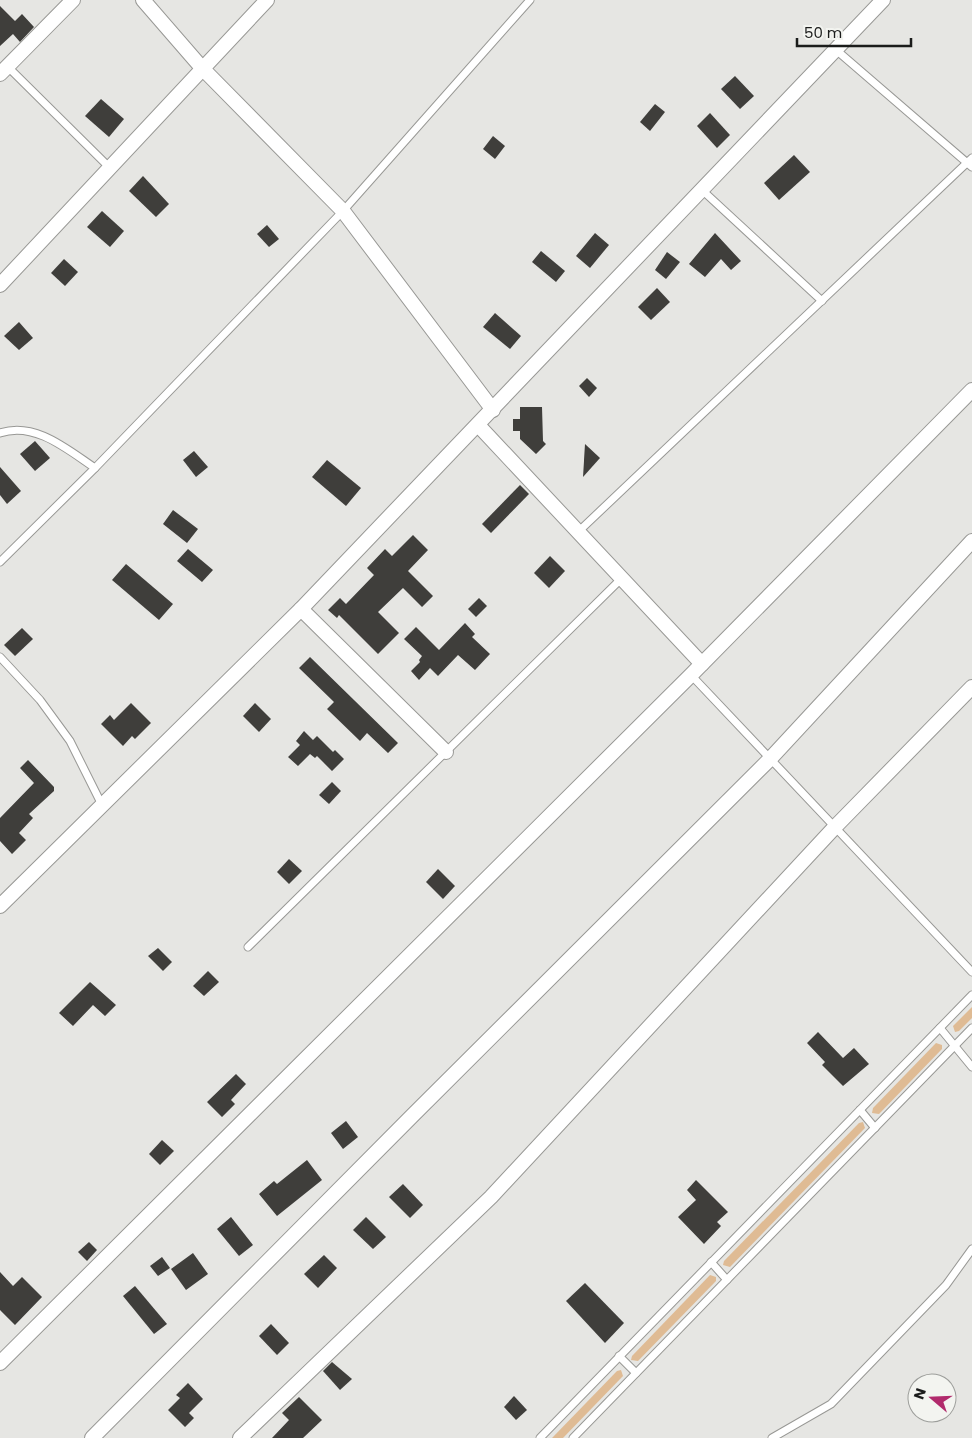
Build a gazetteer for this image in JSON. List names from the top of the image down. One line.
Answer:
{"scale_bar":"50 m","north":"left"}
